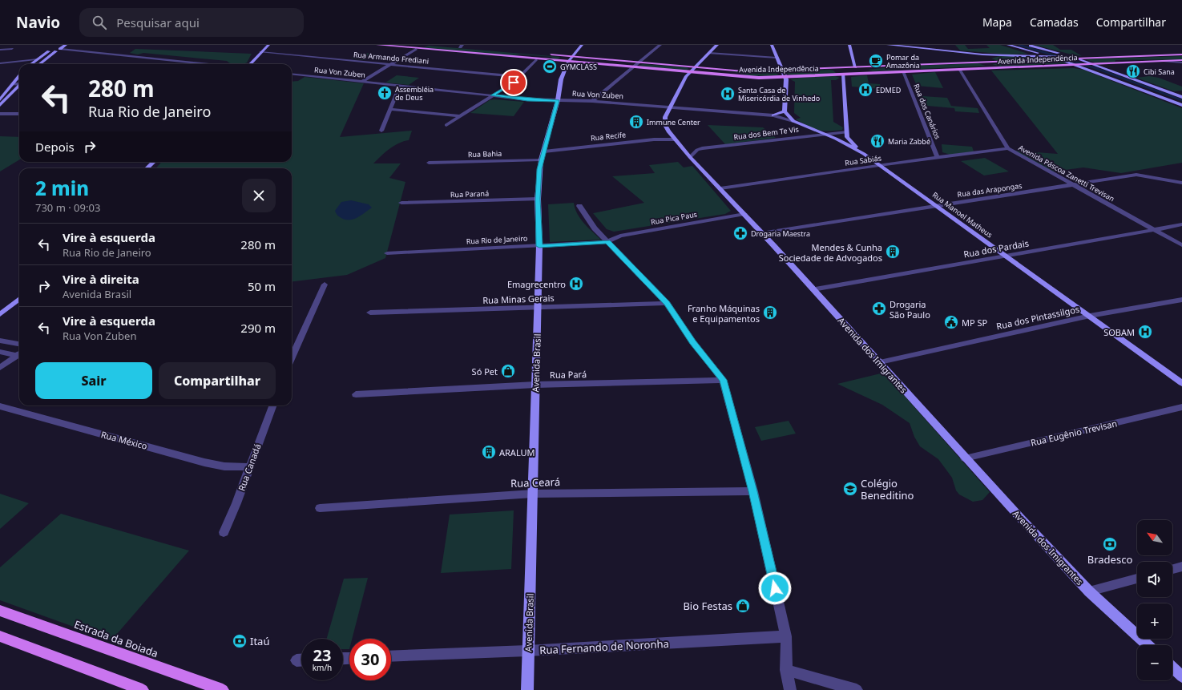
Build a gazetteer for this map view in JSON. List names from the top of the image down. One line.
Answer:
{"streets":{"main road":["Avenida Independência","Rua Von Zuben","Rua Manoel Matheus","Avenida dos Imigrantes","Avenida Brasil","Estrada da Boiada"],"street":["Rua Armando Frediani","Rua dos Canários","Rua dos Bem Te Vis","Rua Recife","Rua Bahia","Rua Sabiás","Avenida Páscoa Zanetti Trevisan","Rua das Arapongas","Rua Paraná","Rua Pica Paus","Rua Rio de Janeiro","Rua dos Pardais","Rua Minas Gerais","Rua dos Pintassilgos","Rua Pará","Rua Eugênio Trevisan","Rua México","Rua Canadá","Rua Ceará","Rua Fernando de Noronha"]},"crossings":[["Avenida Independência","Rua dos Canários"],["Avenida Independência","Avenida Páscoa Zanetti Trevisan"],["Avenida Independência","Avenida dos Imigrantes"],["Avenida Independência","Avenida Brasil"],["Rua Von Zuben","Rua Manoel Matheus"],["Rua Von Zuben","Avenida dos Imigrantes"],["Rua Von Zuben","Avenida Brasil"],["Rua dos Canários","Rua Sabiás"],["Rua dos Bem Te Vis","Rua Manoel Matheus"],["Rua dos Bem Te Vis","Avenida dos Imigrantes"],["Rua Recife","Avenida dos Imigrantes"],["Rua Recife","Avenida Brasil"],["Rua Bahia","Avenida Brasil"],["Rua Sabiás","Avenida Páscoa Zanetti Trevisan"],["Rua Sabiás","Rua Manoel Matheus"],["Rua Sabiás","Avenida dos Imigrantes"],["Avenida Páscoa Zanetti Trevisan","Rua das Arapongas"],["Avenida Páscoa Zanetti Trevisan","Rua dos Pardais"],["Rua das Arapongas","Rua Manoel Matheus"],["Rua das Arapongas","Avenida dos Imigrantes"],["Rua Paraná","Avenida Brasil"],["Rua Manoel Matheus","Rua dos Pardais"],["Rua Manoel Matheus","Rua dos Pintassilgos"],["Rua Pica Paus","Rua Rio de Janeiro"],["Rua Pica Paus","Avenida dos Imigrantes"],["Rua Rio de Janeiro","Avenida Brasil"],["Rua dos Pardais","Avenida dos Imigrantes"],["Rua Minas Gerais","Avenida Brasil"],["Rua dos Pintassilgos","Avenida dos Imigrantes"],["Avenida dos Imigrantes","Rua Eugênio Trevisan"],["Avenida Brasil","Rua Pará"],["Avenida Brasil","Rua Ceará"],["Avenida Brasil","Rua Fernando de Noronha"],["Rua México","Rua Canadá"]],"places":{"cafe":["Pomar da Amazônia"],"sports":["GYMCLASS"],"restaurant":["Cibi Sana","Maria Zabbé"],"hospital":["EDMED","Santa Casa de Misericórdia de Vinhedo","Emagrecentro","SOBAM"],"church":["Assembléia de Deus"],"building":["Immune Center","Mendes & Cunha Sociedade de Advogados","Franho Máquinas e Equipamentos","ARALUM"],"pharmacy":["Drogaria Maestra","Drogaria São Paulo"],"public building":["MP SP"],"shop":["Só Pet","Bio Festas"],"school or university":["Colégio Beneditino"],"bank":["Bradesco","Itaú"]},"north":"top left","page":{"header":"Navio","search":"Pesquisar aqui","nav":["Mapa","Camadas","Compartilhar"],"turn":["280 m","Rua Rio de Janeiro"],"then":"Depois","heading":["2 min","730 m · 09:03"],"list":[{"name":"Vire à esquerda","note":"Rua Rio de Janeiro","value":"280 m"},{"name":"Vire à direita","note":"Avenida Brasil","value":"50 m"},{"name":"Vire à esquerda","note":"Rua Von Zuben","value":"290 m"}],"buttons":["Sair","Compartilhar"],"map_buttons":["+","−"],"speed":"23 km/h","limit":"30"}}
